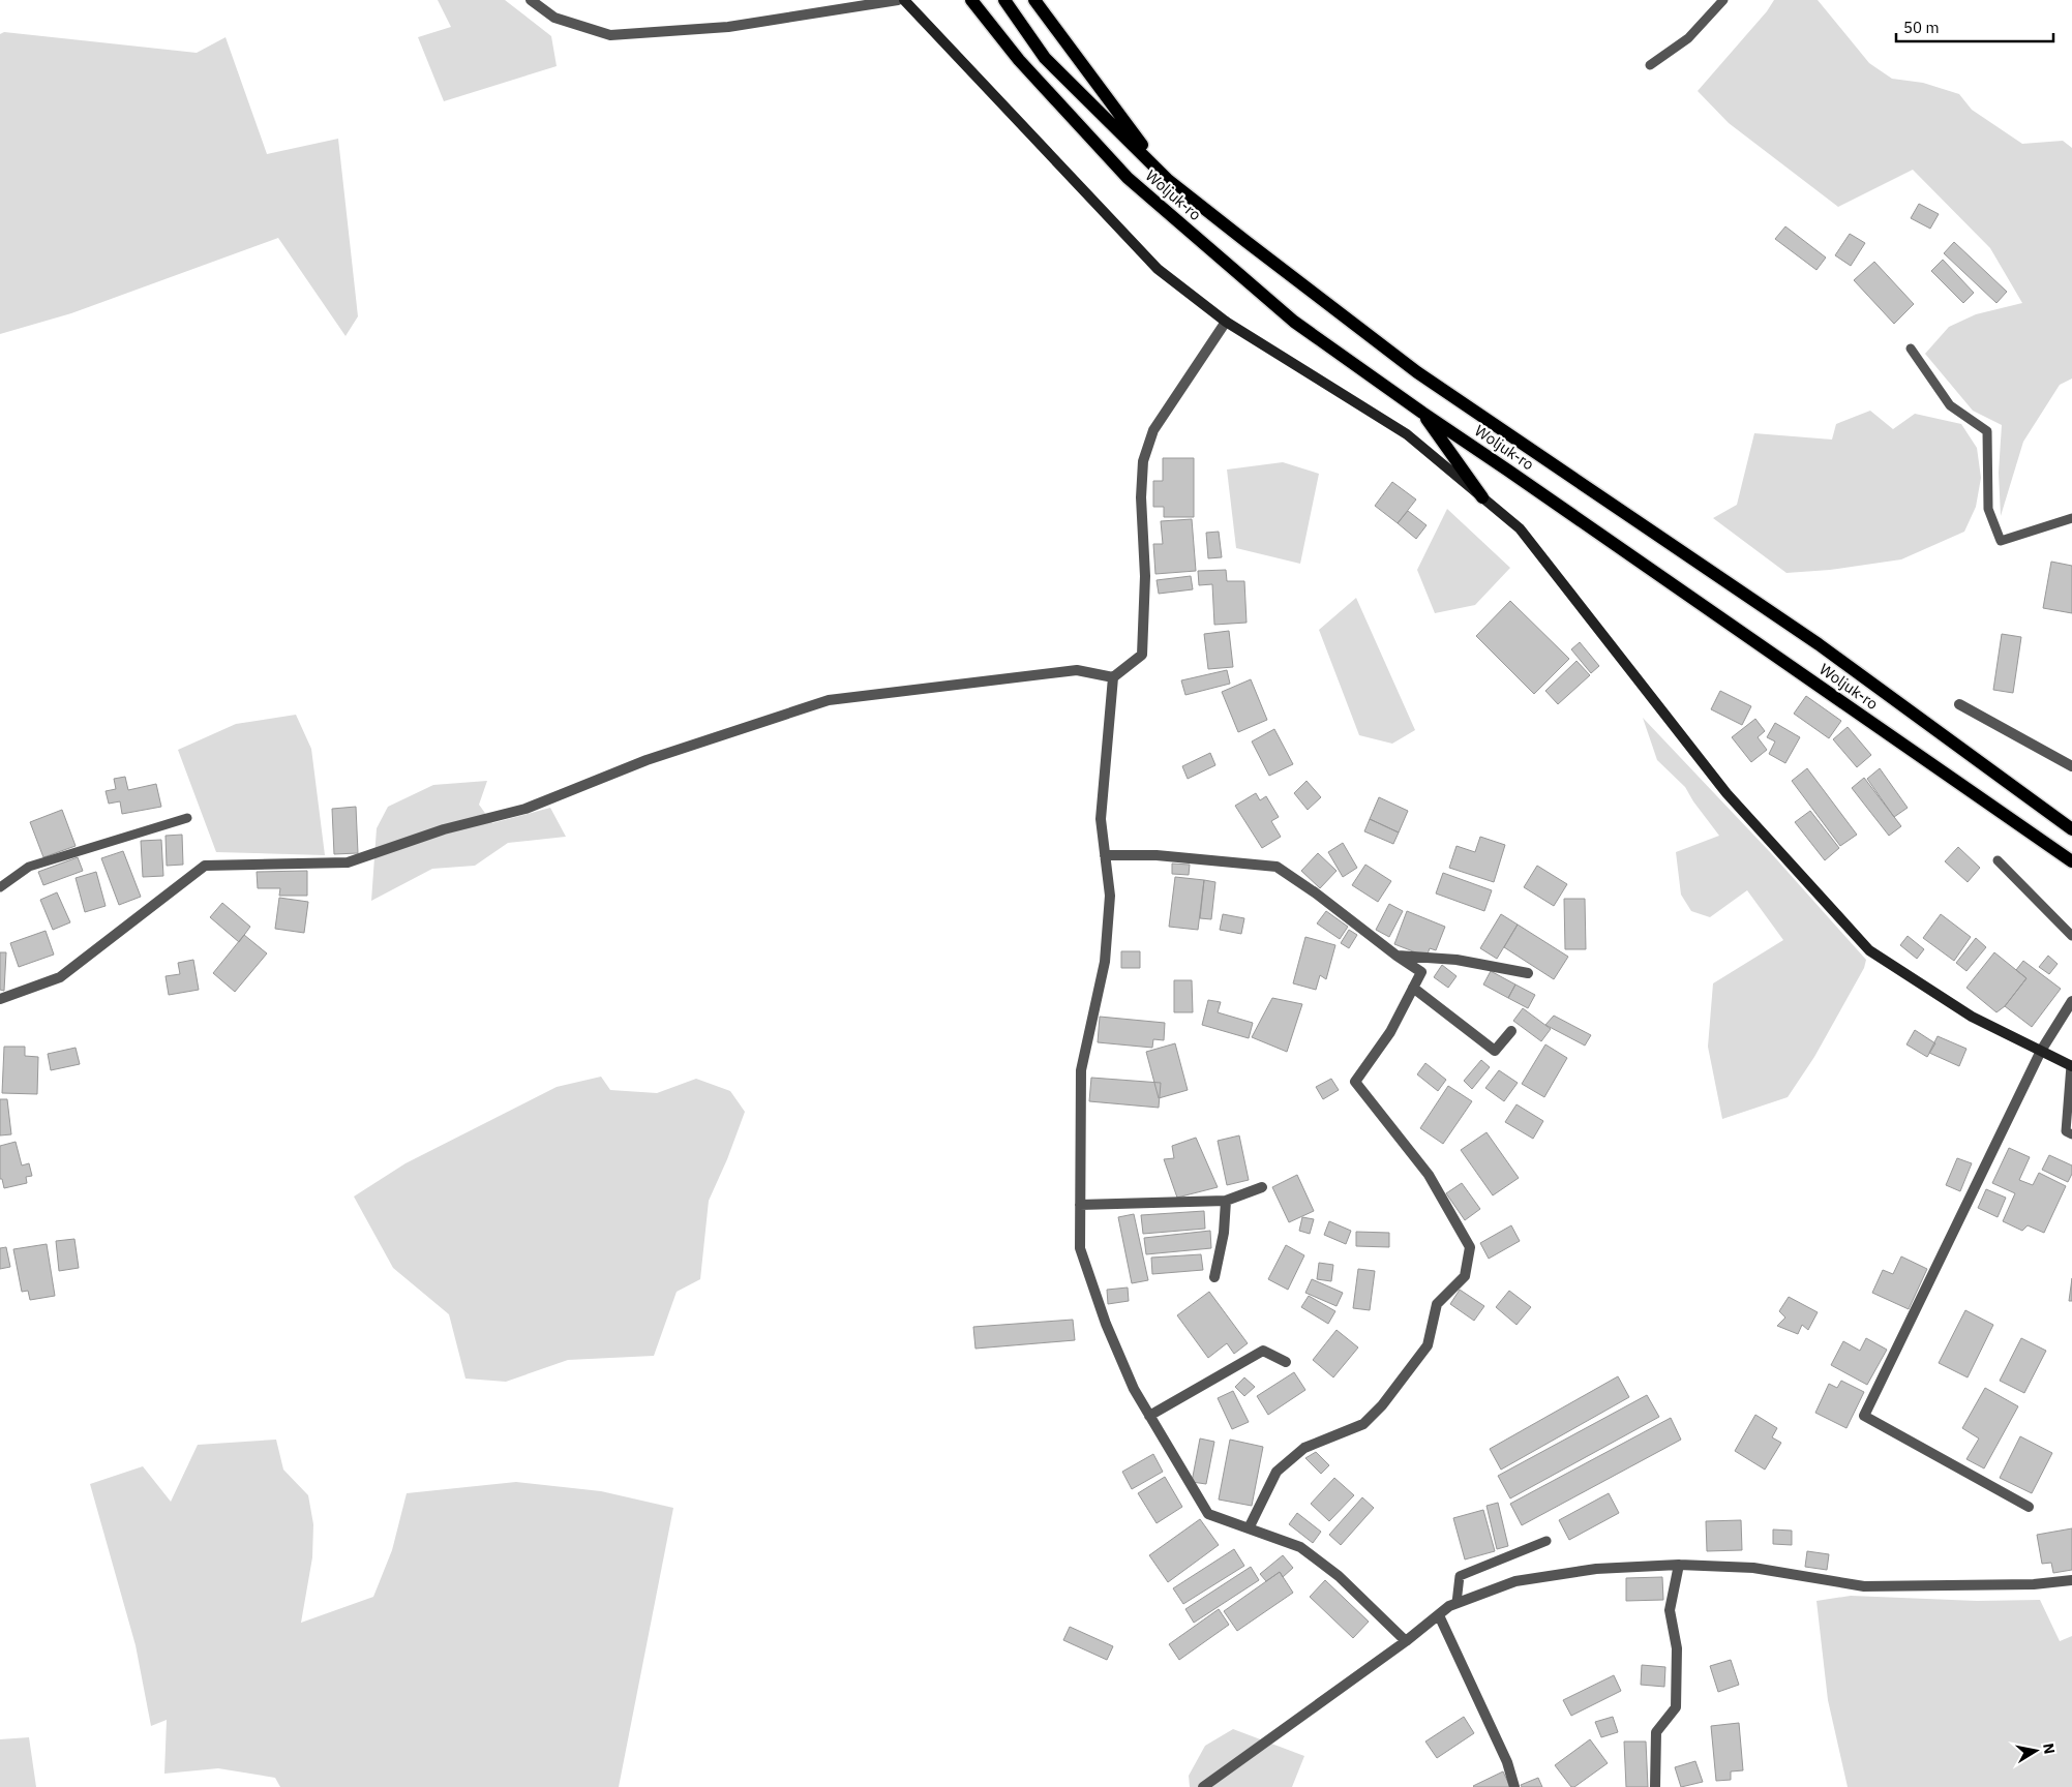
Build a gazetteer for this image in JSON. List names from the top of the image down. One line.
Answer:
{"streets":{"main road":["Woljuk-ro"]},"scale_bar":"50 m","north":"right"}
